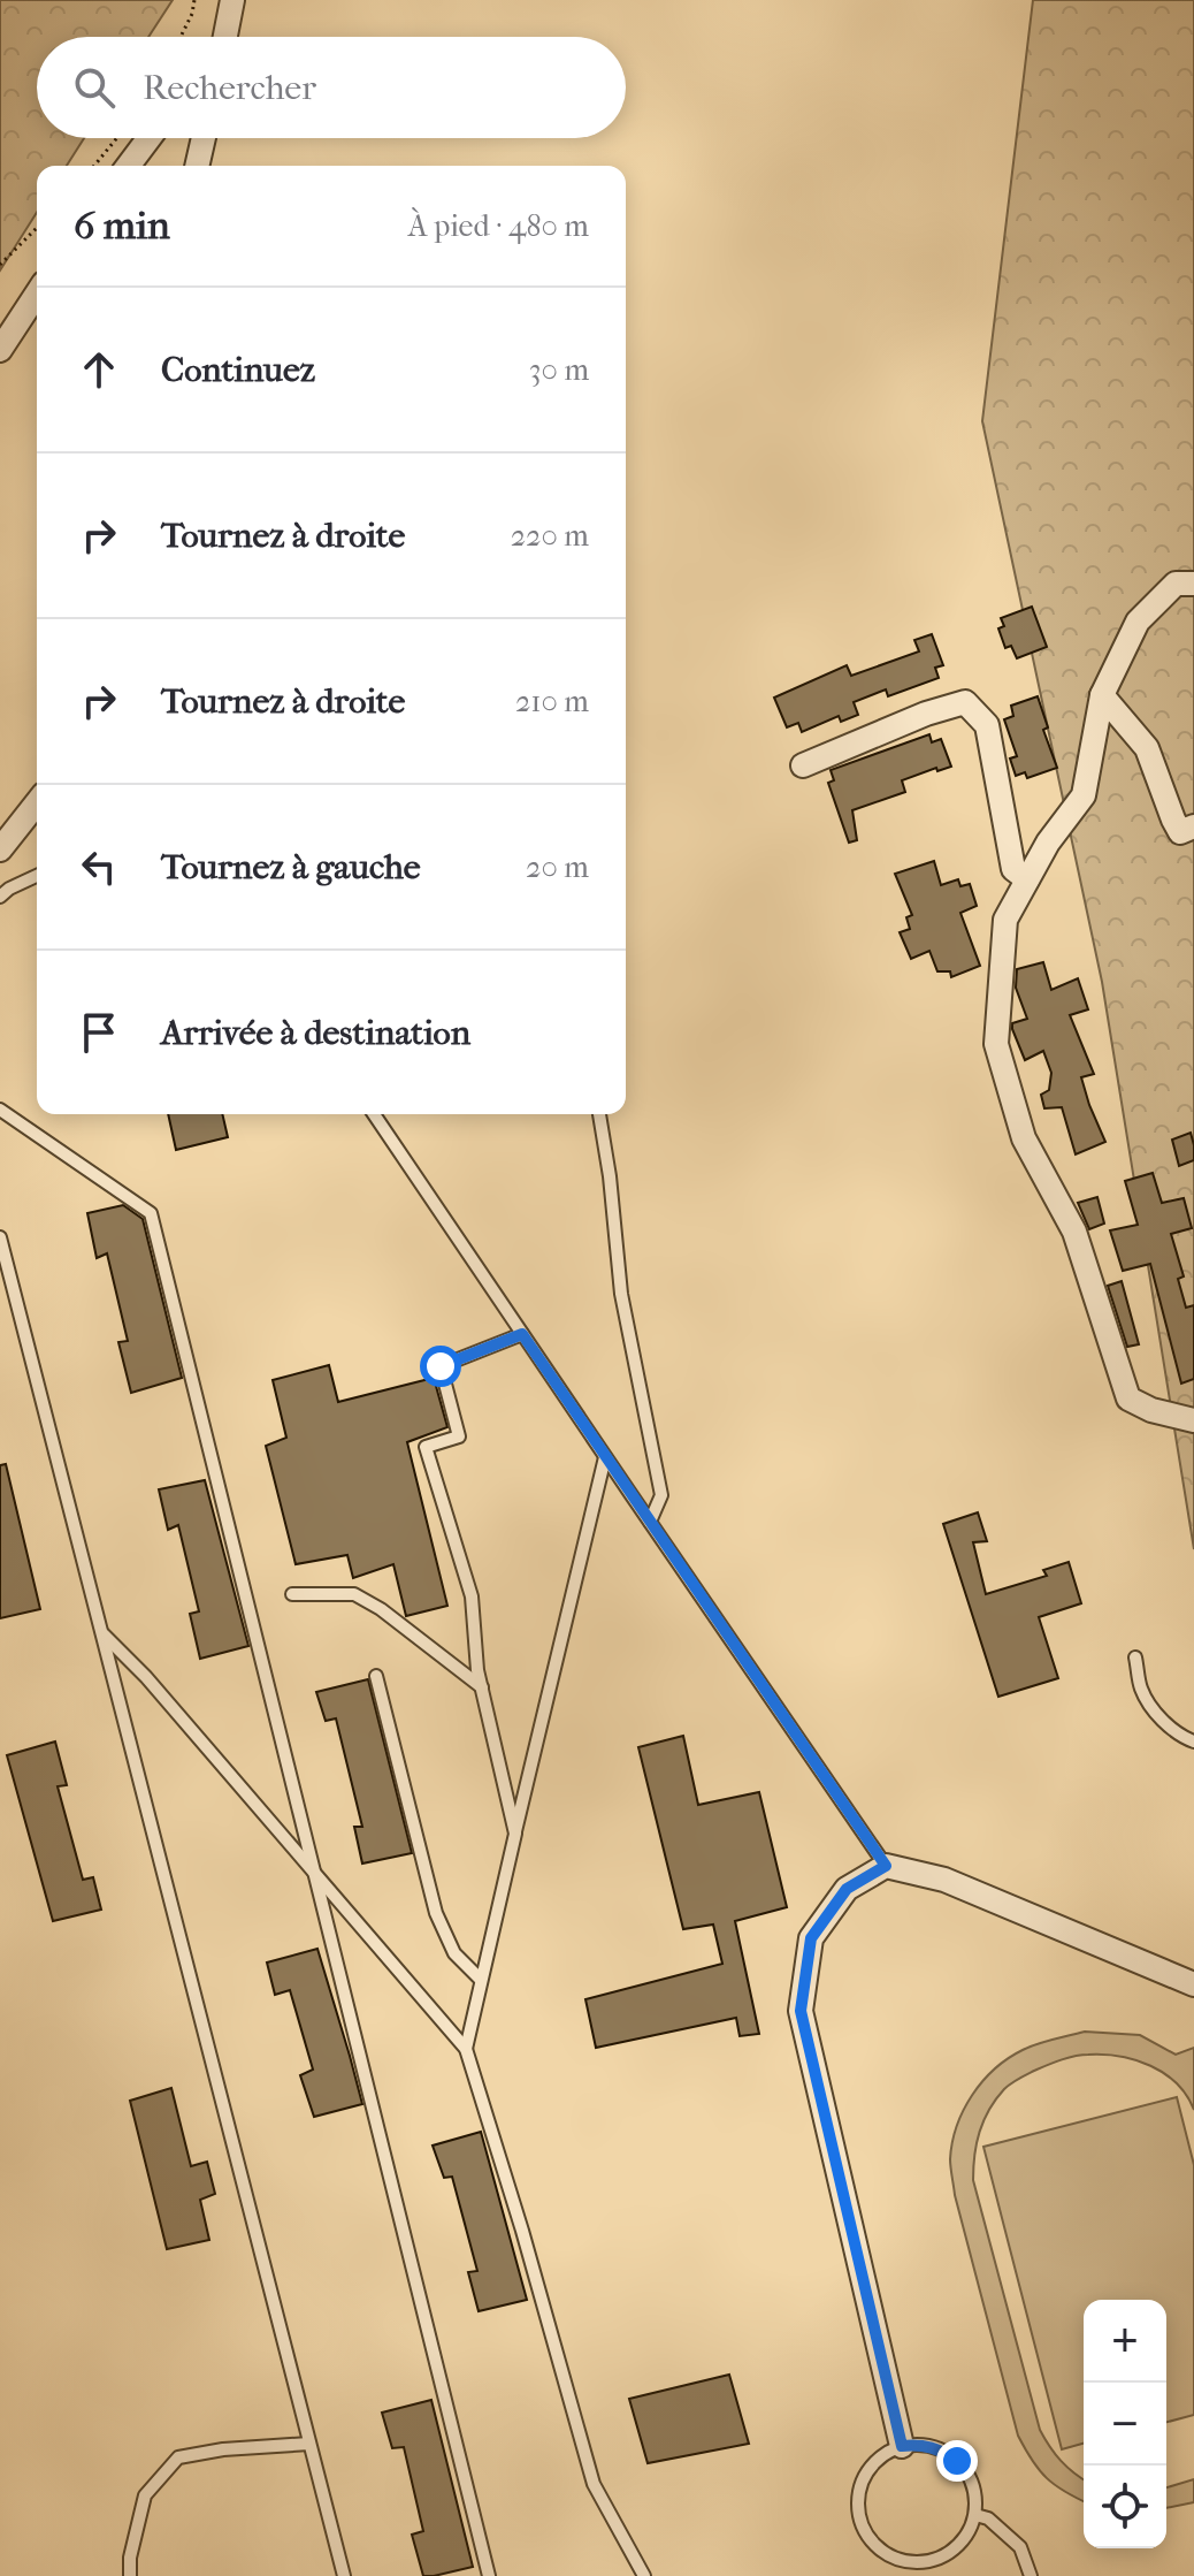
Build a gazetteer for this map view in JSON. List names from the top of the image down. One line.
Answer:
{"page":{"search":"Rechercher","heading":["6 min","À pied · 480 m"],"list":[["Continuez","30 m"],["Tournez à droite","220 m"],["Tournez à droite","210 m"],["Tournez à gauche","20 m"],"Arrivée à destination"],"map_buttons":["+","−"]}}
